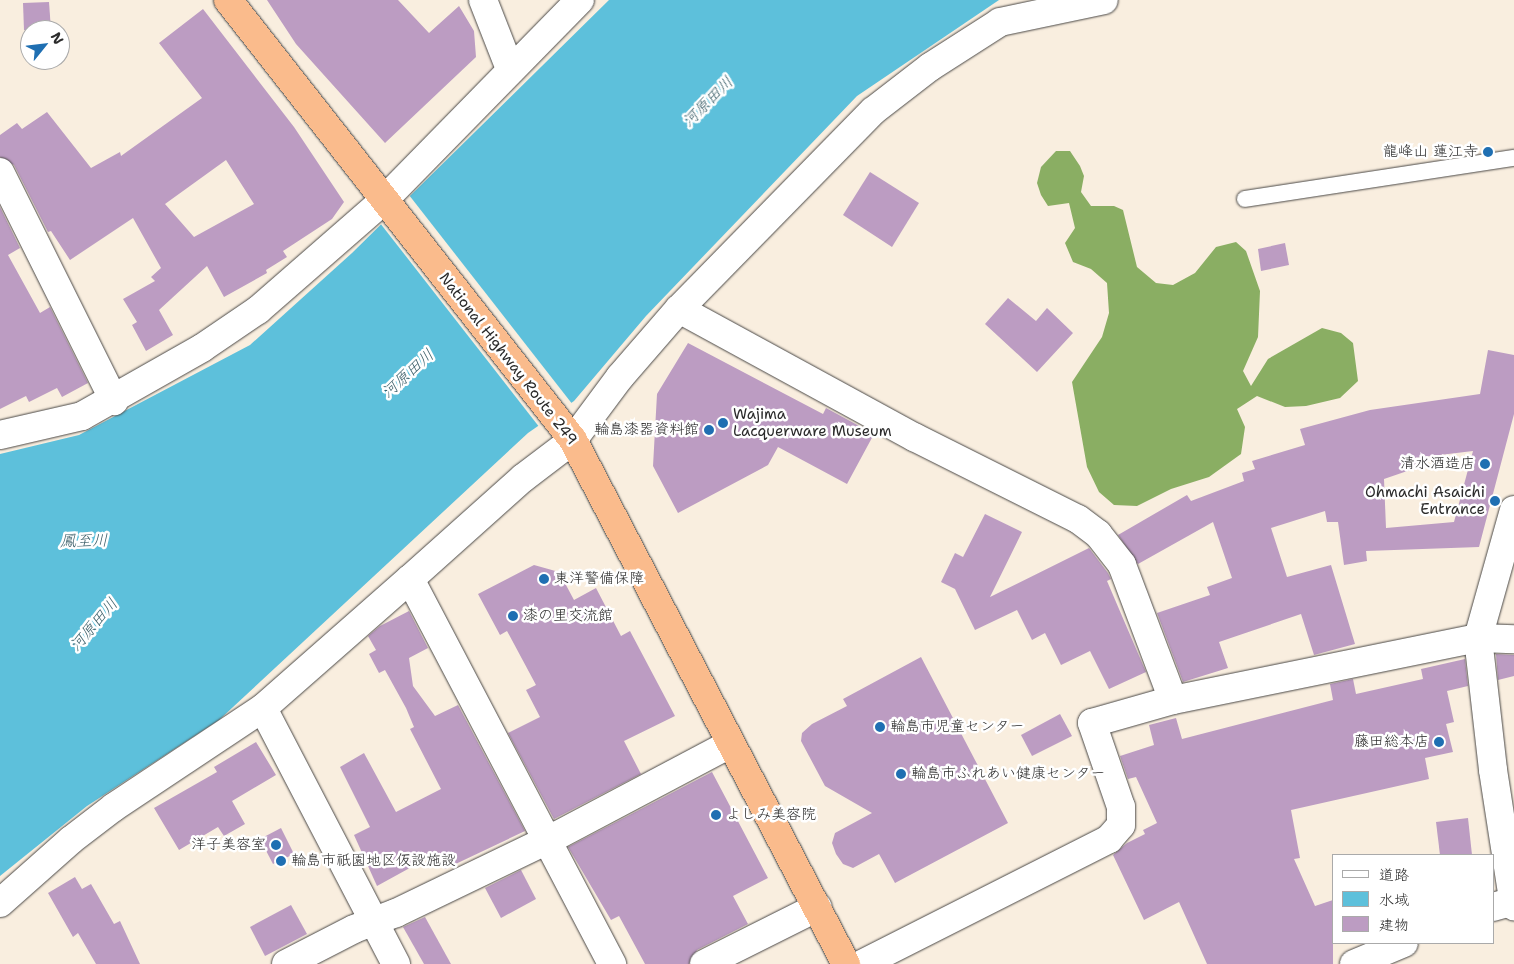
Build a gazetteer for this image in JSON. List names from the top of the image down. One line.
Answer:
{"streets":{"highway":["National Highway Route 249"]},"water":["河原田川","鳳至川"],"places":["龍峰山 蓮江寺","Wajima Lacquerware Museum","輪島漆器資料館","清水酒造店","Ohmachi Asaichi Entrance","東洋警備保障","漆の里交流館","輪島市児童センター","藤田総本店","輪島市ふれあい健康センター","よしみ美容院","洋子美容室","輪島市祇園地区仮設施設"],"legend":["道路","水域","建物"],"north":"top right"}
